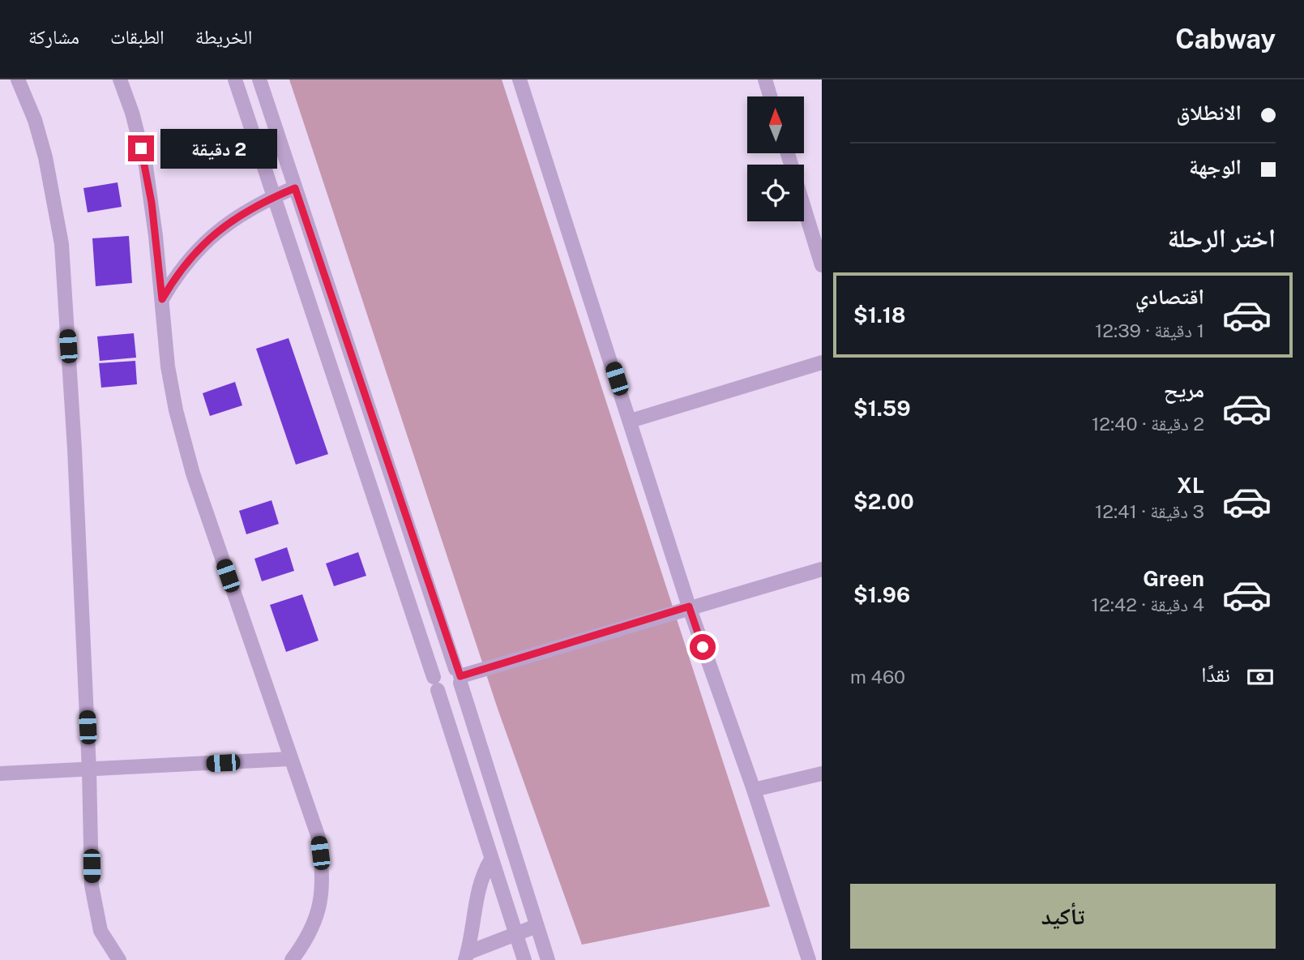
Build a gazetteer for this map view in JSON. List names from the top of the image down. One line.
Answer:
{"north":"top","page":{"header":"Cabway","nav":["الخريطة","الطبقات","مشاركة"],"banner":["الانطلاق","الوجهة"],"bubble":"2 دقيقة","heading":"اختر الرحلة","list":[{"name":"اقتصادي","note":"1 دقيقة · 12:39","value":"$1.18"},{"name":"مريح","note":"2 دقيقة · 12:40","value":"$1.59"},{"name":"XL","note":"3 دقيقة · 12:41","value":"$2.00"},{"name":"Green","note":"4 دقيقة · 12:42","value":"$1.96"}],"pay":["نقدًا","460 m"],"buttons":"تأكيد"}}
